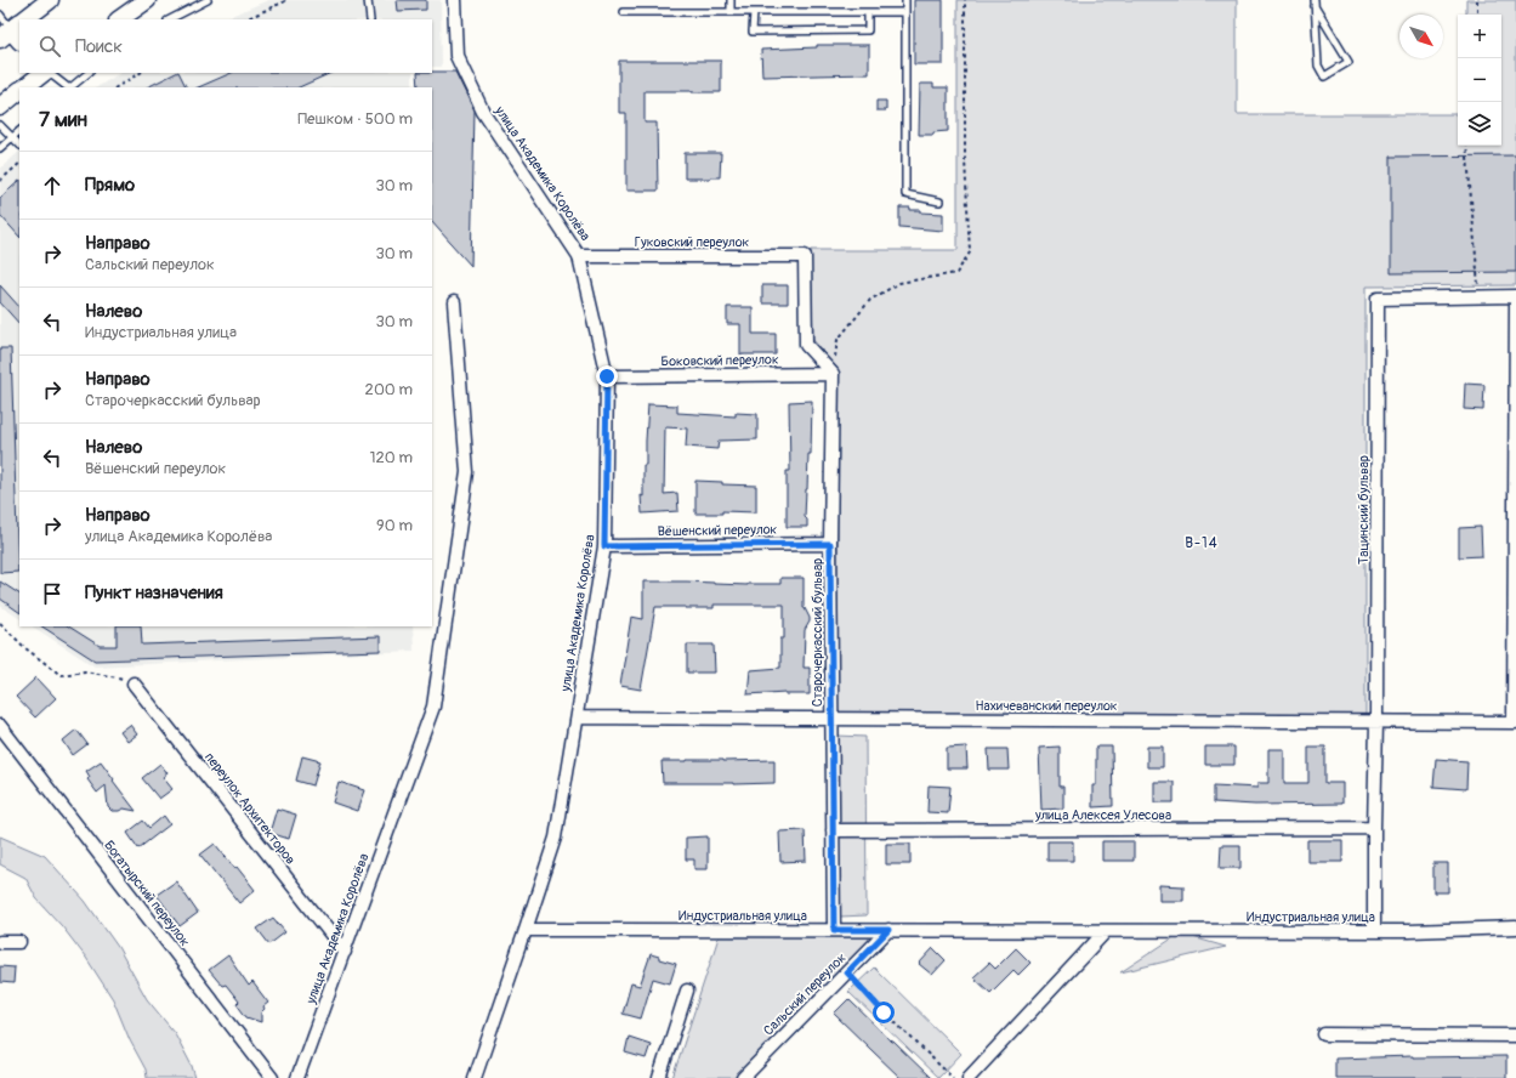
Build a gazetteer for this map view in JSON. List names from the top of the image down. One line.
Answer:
{"streets":{"street":["улица Академика Королёва","Гуковский переулок","Боковский переулок","Тацинский бульвар","Вёшенский переулок","Старочеркасский бульвар","Нахичеванский переулок","переулок Архитекторов","улица Алексея Улесова","Богатырский переулок","Индустриальная улица","Сальский переулок"]},"crossings":[["улица Академика Королёва","Гуковский переулок"],["улица Академика Королёва","Боковский переулок"],["улица Академика Королёва","Вёшенский переулок"],["улица Академика Королёва","Нахичеванский переулок"],["улица Академика Королёва","переулок Архитекторов"],["улица Академика Королёва","Индустриальная улица"],["Гуковский переулок","Боковский переулок"],["Гуковский переулок","Старочеркасский бульвар"],["Боковский переулок","Старочеркасский бульвар"],["Тацинский бульвар","Нахичеванский переулок"],["Тацинский бульвар","улица Алексея Улесова"],["Тацинский бульвар","Индустриальная улица"],["Вёшенский переулок","Старочеркасский бульвар"],["Старочеркасский бульвар","Нахичеванский переулок"],["Старочеркасский бульвар","улица Алексея Улесова"],["Старочеркасский бульвар","Индустриальная улица"],["Индустриальная улица","Сальский переулок"]],"districts":["В-14"],"north":"bottom right","page":{"map_buttons":["+","−"],"search":"Поиск","heading":["7 мин","Пешком · 500 m"],"list":[["Прямо","30 m"],["Направо","Сальский переулок","30 m"],["Налево","Индустриальная улица","30 m"],["Направо","Старочеркасский бульвар","200 m"],["Налево","Вёшенский переулок","120 m"],["Направо","улица Академика Королёва","90 m"],"Пункт назначения"]}}
